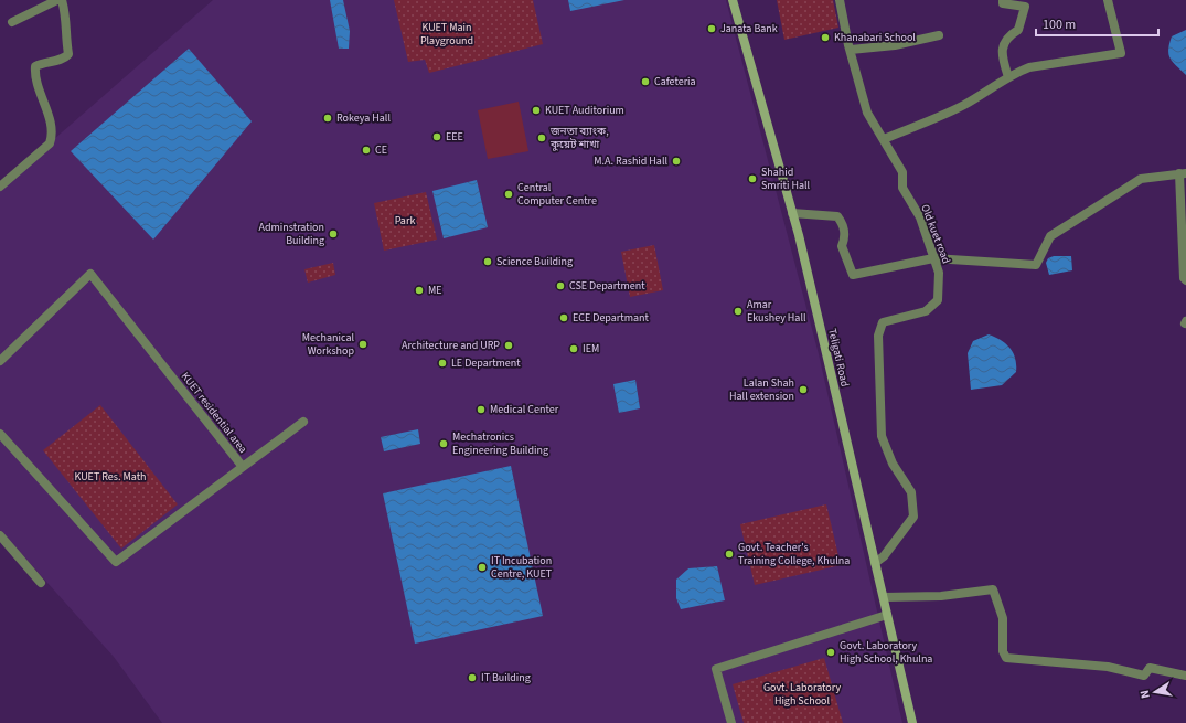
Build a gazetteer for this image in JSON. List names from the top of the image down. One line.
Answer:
{"streets":{"main road":["Teligati Road"],"street":["Old kuet road","KUET residential area"]},"crossings":[["Old kuet road","Teligati Road"]],"parks":["KUET Main Playground","Park","KUET Res. Math","Govt. Laboratory High School"],"places":["Janata Bank","Khanabari School","Cafeteria","KUET Auditorium","Rokeya Hall","EEE","জনতা ব্যাংক, কুয়েট শাখা","CE","M.A. Rashid Hall","Shahid Smriti Hall","Central Computer Centre","Adminstration Building","Science Building","CSE Department","ME","Amar Ekushey Hall","ECE Departmant","Mechanical Workshop","Architecture and URP","IEM","LE Department","Lalan Shah Hall extension","Medical Center","Mechatronics Engineering Building","Govt. Teacher's Training College, Khulna","IT Incubation Centre, KUET","Govt. Laboratory High School, Khulna","IT Building"],"scale_bar":"100 m","north":"left"}
